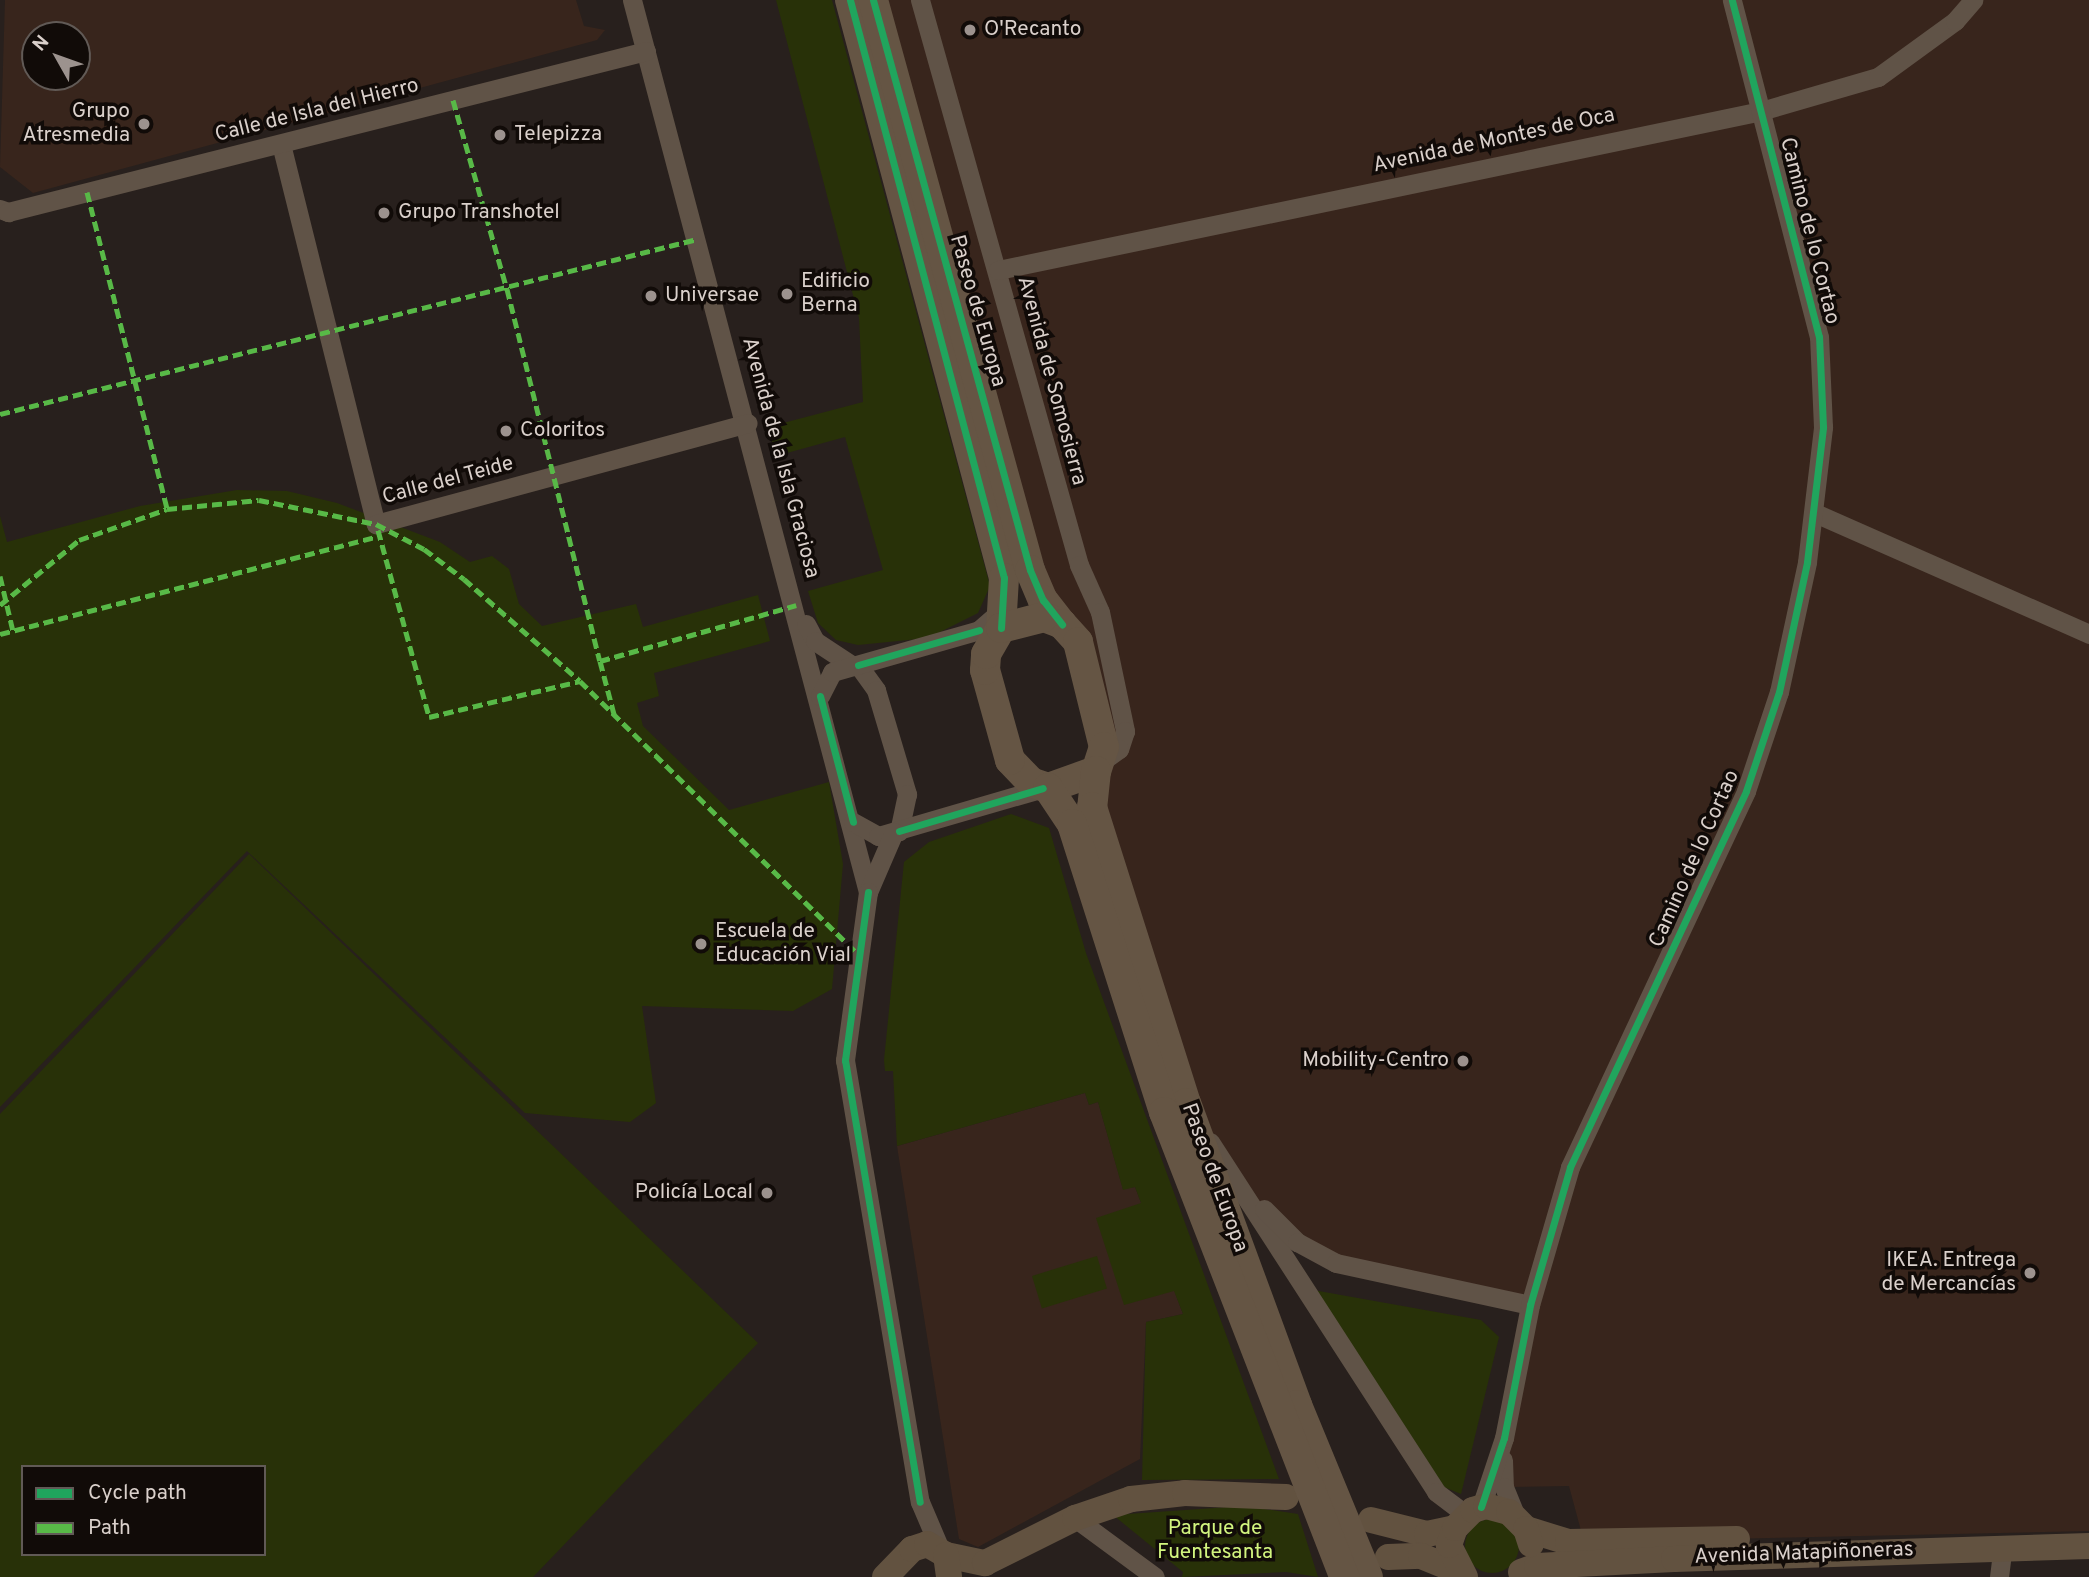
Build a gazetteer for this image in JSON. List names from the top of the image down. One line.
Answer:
{"streets":{"main road":["Paseo de Europa","Avenida Matapiñoneras"],"street":["Calle de Isla del Hierro","Avenida de Montes de Oca","Camino de lo Cortao","Avenida de Somosierra","Avenida de la Isla Graciosa","Calle del Teide"]},"crossings":[["Calle de Isla del Hierro","Avenida de la Isla Graciosa"],["Calle de Isla del Hierro","Calle del Teide"],["Avenida de Montes de Oca","Camino de lo Cortao"],["Avenida de Montes de Oca","Avenida de Somosierra"],["Camino de lo Cortao","Avenida Matapiñoneras"],["Paseo de Europa","Avenida de Somosierra"],["Avenida de la Isla Graciosa","Calle del Teide"]],"parks":["Parque de Fuentesanta"],"places":["O'Recanto","Grupo Atresmedia","Telepizza","Grupo Transhotel","Edificio Berna","Universae","Coloritos","Escuela de Educación Vial","Mobility-Centro","Policía Local","IKEA. Entrega de Mercancías"],"legend":["Cycle path","Path"],"north":"top left"}
